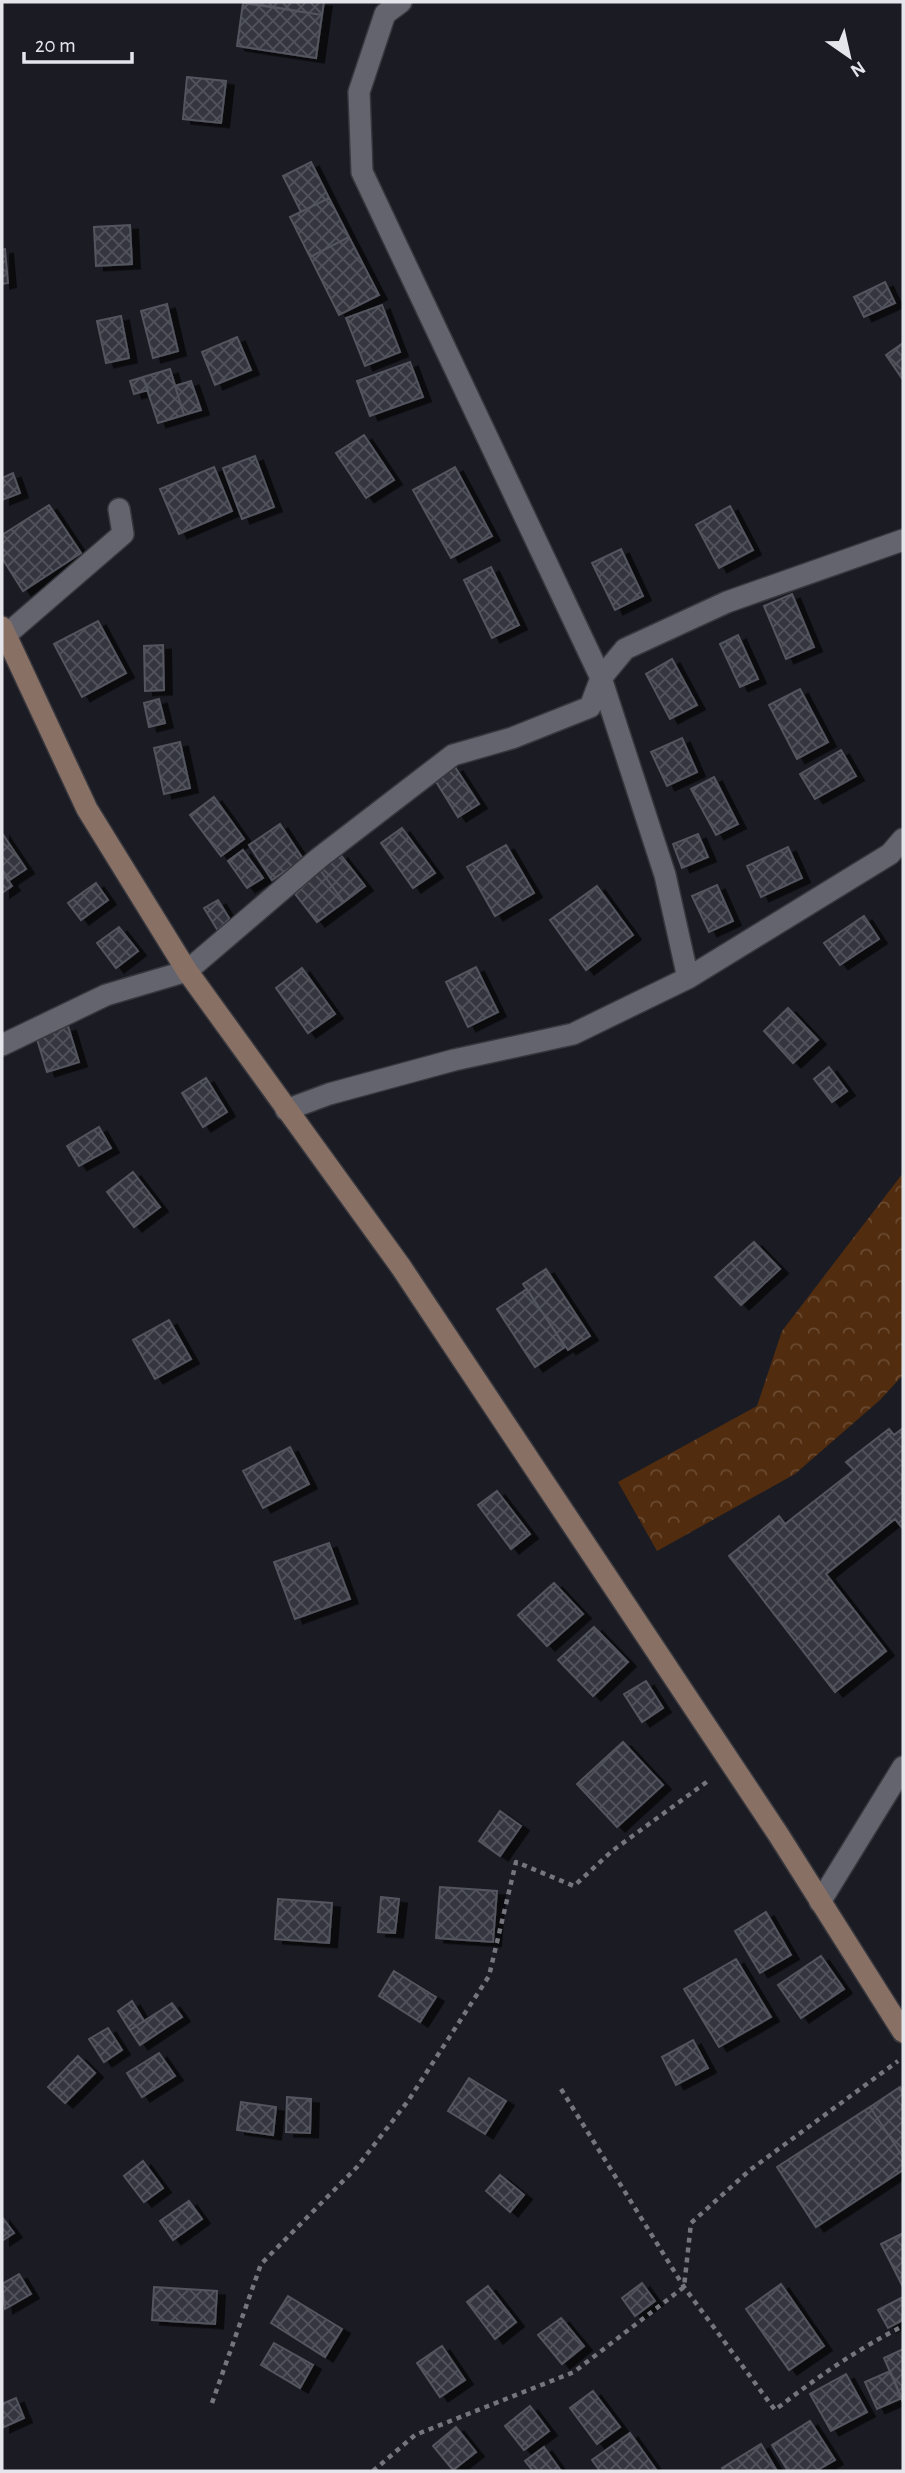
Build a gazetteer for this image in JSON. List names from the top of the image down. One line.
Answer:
{"scale_bar":"20 m","north":"bottom right"}
